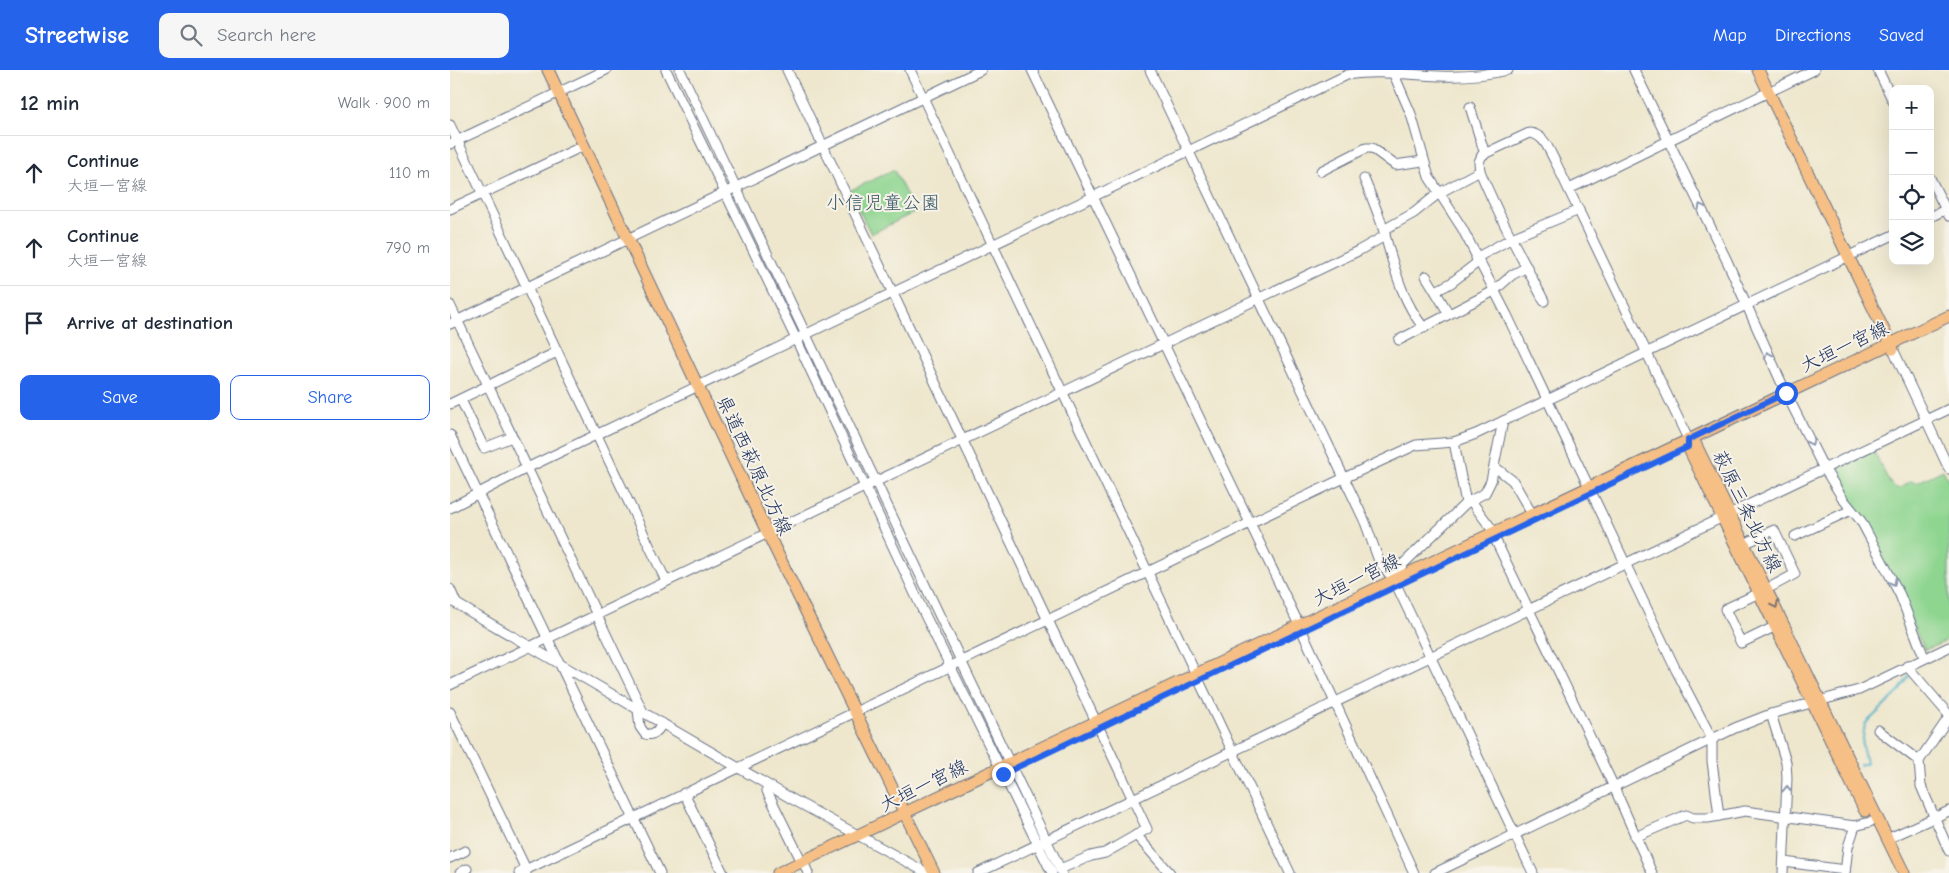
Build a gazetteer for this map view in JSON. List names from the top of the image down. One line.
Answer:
{"streets":{"main road":["大垣一宮線","県道西萩原北方線","萩原三条北方線"]},"crossings":[["大垣一宮線","県道西萩原北方線"],["大垣一宮線","萩原三条北方線"]],"parks":["小信児童公園"],"page":{"header":"Streetwise","search":"Search here","nav":["Map","Directions","Saved"],"heading":["12 min","Walk · 900 m"],"map_buttons":["+","−"],"list":[["Continue","大垣一宮線","110 m"],["Continue","大垣一宮線","790 m"],"Arrive at destination"],"buttons":["Save","Share"]}}
